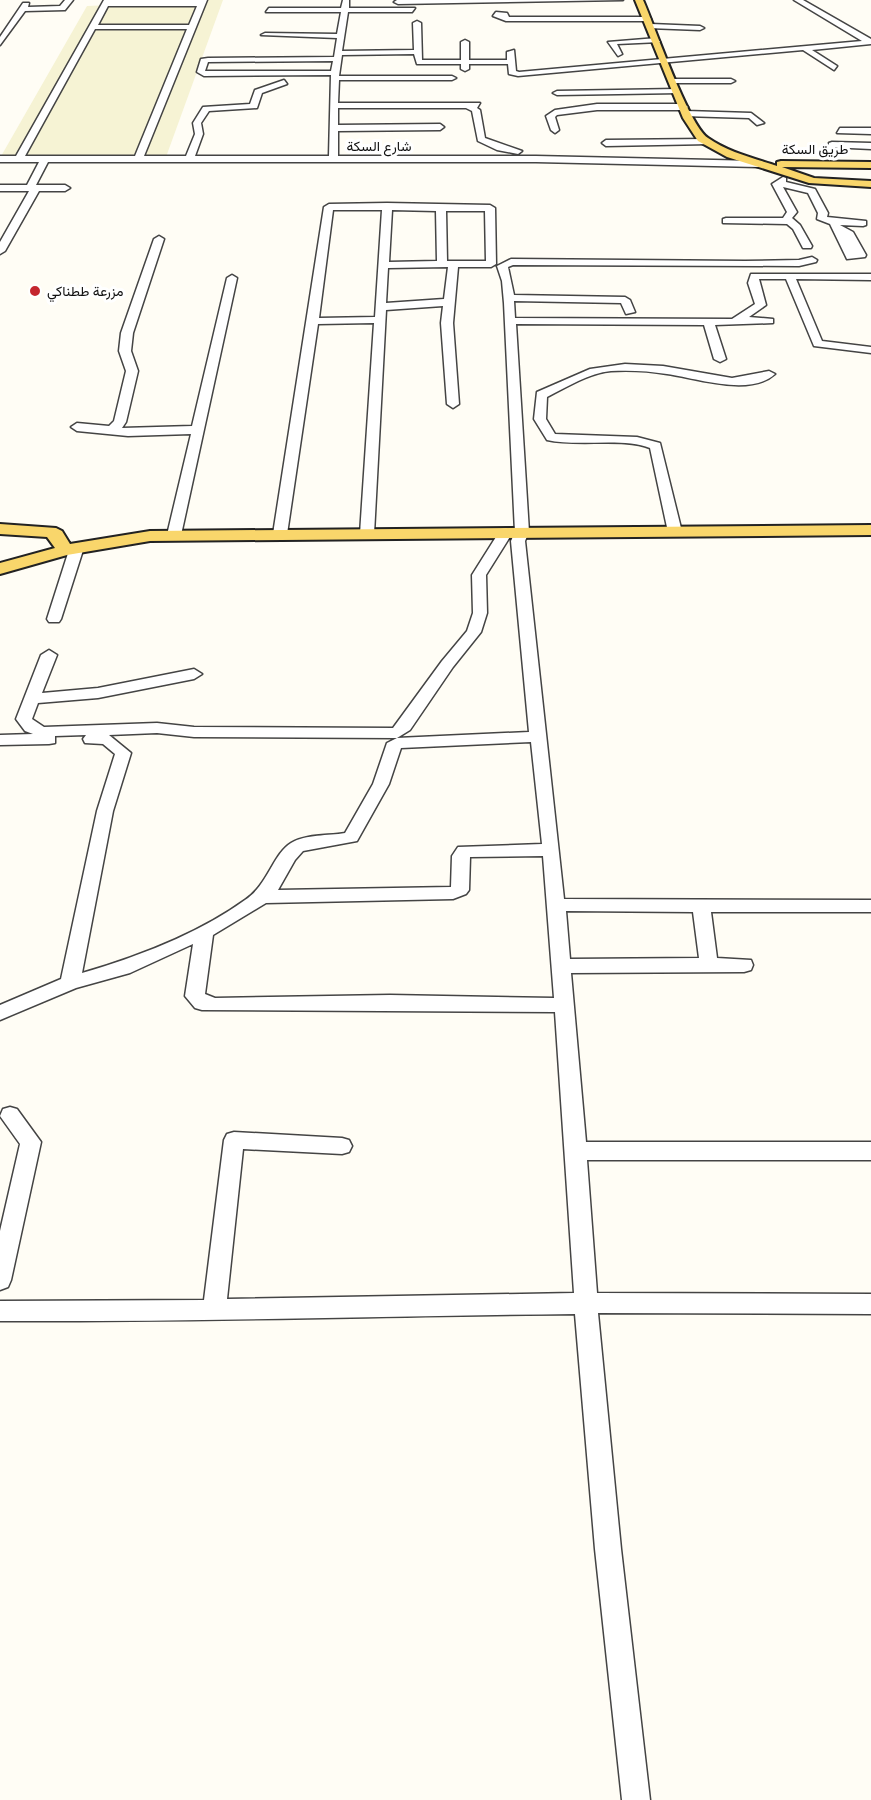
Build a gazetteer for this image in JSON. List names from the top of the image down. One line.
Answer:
{"streets":{"main road":["طريق السكة"],"street":["شارع السكة"]},"crossings":[["شارع السكة","طريق السكة"]],"places":["مزرعة ططناكي"]}
